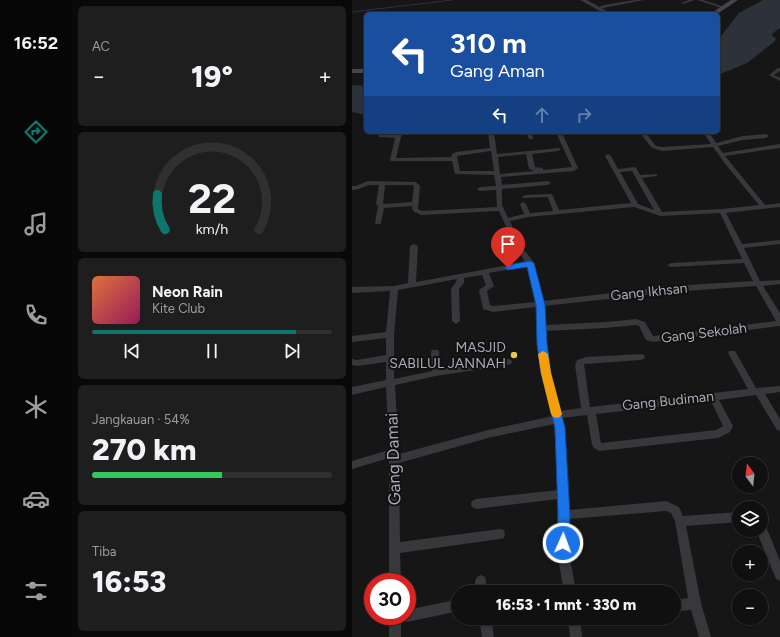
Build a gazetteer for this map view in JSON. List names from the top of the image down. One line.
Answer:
{"streets":{"street":["Gang Ikhsan","Gang Sekolah","Gang Budiman","Gang Damai"]},"crossings":[["Gang Budiman","Gang Damai"]],"places":["MASJID SABILUL JANNAH"],"north":"top","page":{"tabs":"16:52","tile":["AC",["Jangkauan · 54%","270 km"],["Tiba","16:53"]],"turn":["310 m","Gang Aman"],"heat":["−","19°","+"],"song":["Neon Rain","Kite Club"],"map_buttons":["+","−"],"limit":"30","trip":"16:53 · 1 mnt · 330 m","gauge":["22","km/h"]}}
